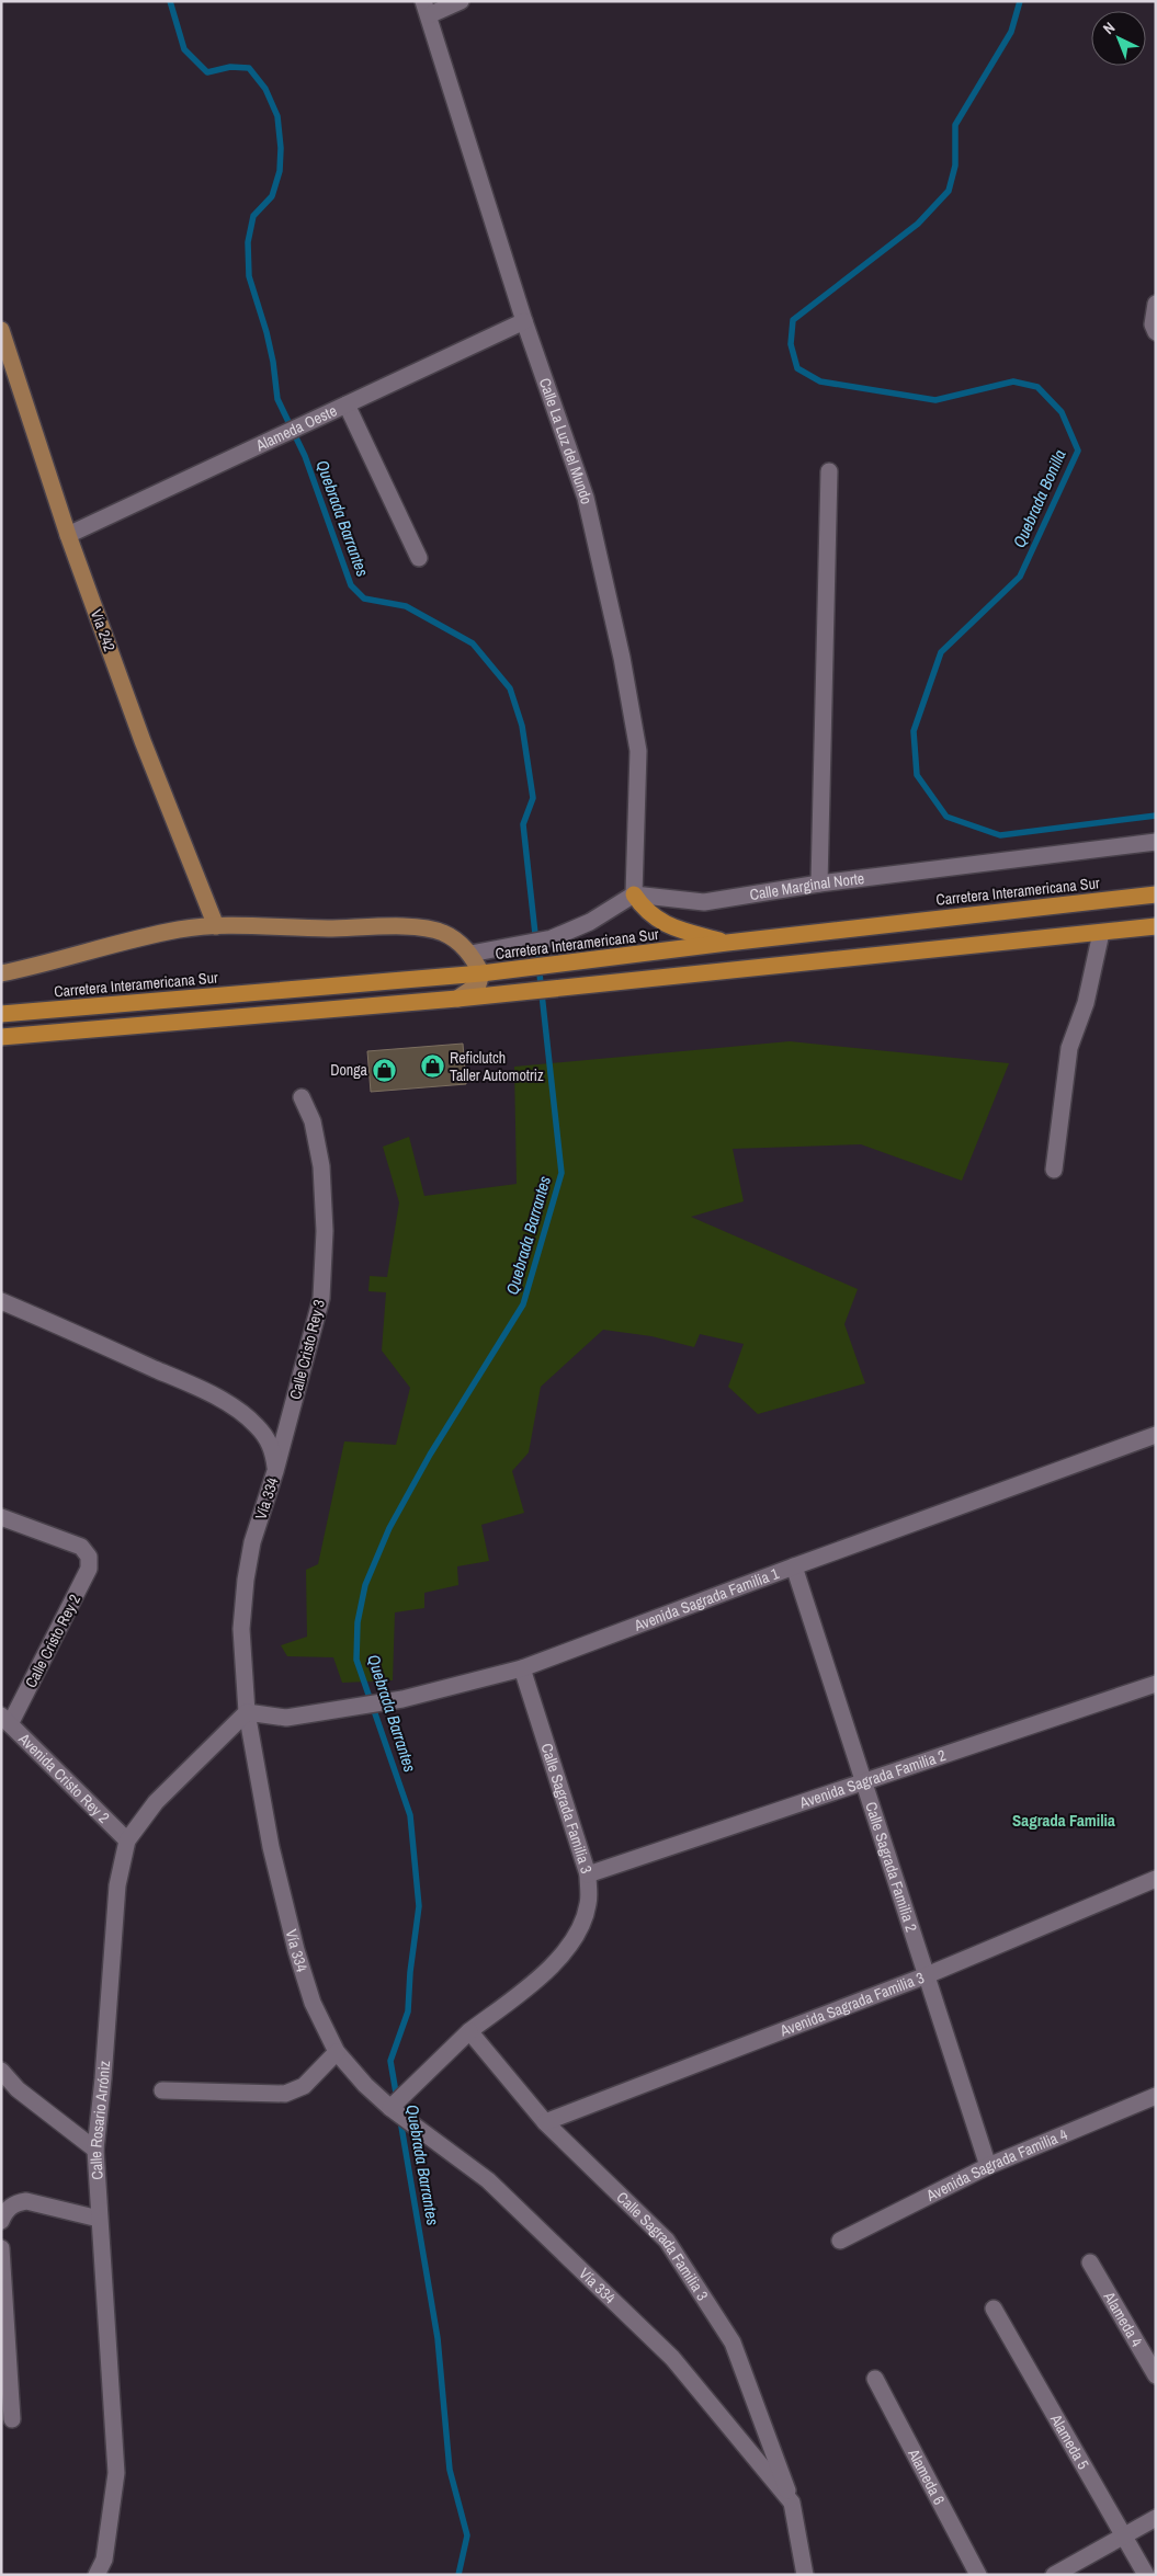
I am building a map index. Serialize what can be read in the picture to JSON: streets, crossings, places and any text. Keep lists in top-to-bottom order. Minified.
{"streets":{"highway":["Carretera Interamericana Sur"],"main road":["Vía 242"],"street":["Alameda Oeste","Calle La Luz del Mundo","Calle Marginal Norte","Calle Cristo Rey 3","Vía 334","Avenida Sagrada Familia 1","Calle Cristo Rey 2","Avenida Cristo Rey 2","Avenida Sagrada Familia 2","Calle Sagrada Familia 3","Calle Sagrada Familia 2","Avenida Sagrada Familia 3","Calle Rosario Arróniz","Avenida Sagrada Familia 4","Alameda 4","Alameda 5","Alameda 6"]},"crossings":[["Alameda Oeste","Calle La Luz del Mundo"],["Alameda Oeste","Vía 242"],["Calle La Luz del Mundo","Calle Marginal Norte"],["Calle Cristo Rey 3","Vía 334"],["Vía 334","Avenida Sagrada Familia 1"],["Vía 334","Calle Sagrada Familia 3"],["Vía 334","Calle Rosario Arróniz"],["Avenida Sagrada Familia 1","Calle Sagrada Familia 3"],["Avenida Sagrada Familia 1","Calle Sagrada Familia 2"],["Avenida Sagrada Familia 1","Calle Rosario Arróniz"],["Calle Cristo Rey 2","Avenida Cristo Rey 2"],["Avenida Cristo Rey 2","Calle Rosario Arróniz"],["Avenida Sagrada Familia 2","Calle Sagrada Familia 3"],["Avenida Sagrada Familia 2","Calle Sagrada Familia 2"],["Calle Sagrada Familia 3","Avenida Sagrada Familia 3"],["Calle Sagrada Familia 2","Avenida Sagrada Familia 3"],["Calle Sagrada Familia 2","Avenida Sagrada Familia 4"]],"districts":["Sagrada Familia"],"water":["Quebrada Bonilla","Quebrada Barrantes"],"places":{"shop":["Reficlutch Taller Automotriz","Donga"]},"north":"top left"}
